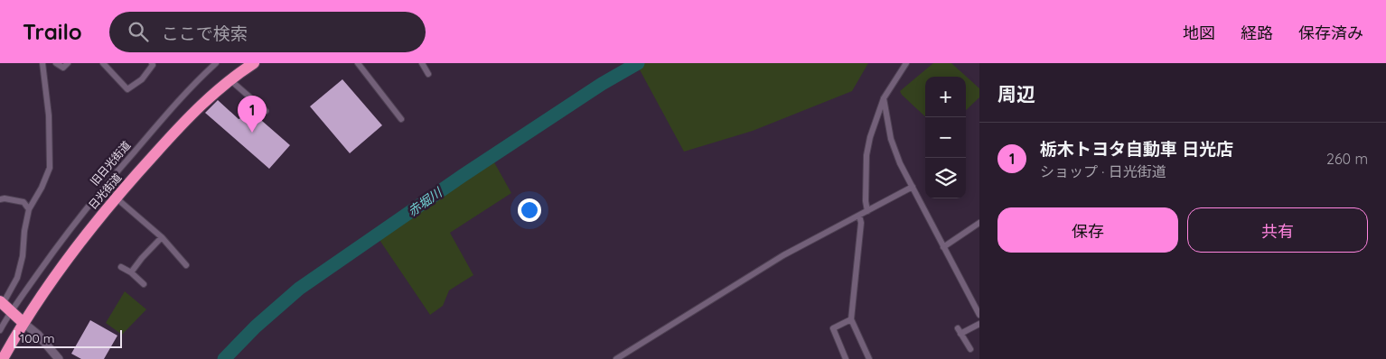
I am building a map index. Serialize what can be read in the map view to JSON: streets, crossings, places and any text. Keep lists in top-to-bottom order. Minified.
{"streets":{"highway":["日光街道"],"street":["旧日光街道"]},"water":["赤堀川"],"scale_bar":"100 m","page":{"header":"Trailo","search":"ここで検索","nav":["地図","経路","保存済み"],"heading":"周辺","map_buttons":["+","−"],"pins":"1","list":[{"mark":"1","name":"栃木トヨタ自動車 日光店","note":"ショップ · 日光街道","value":"260 m"}],"buttons":["保存","共有"],"scale":"100 m"}}
